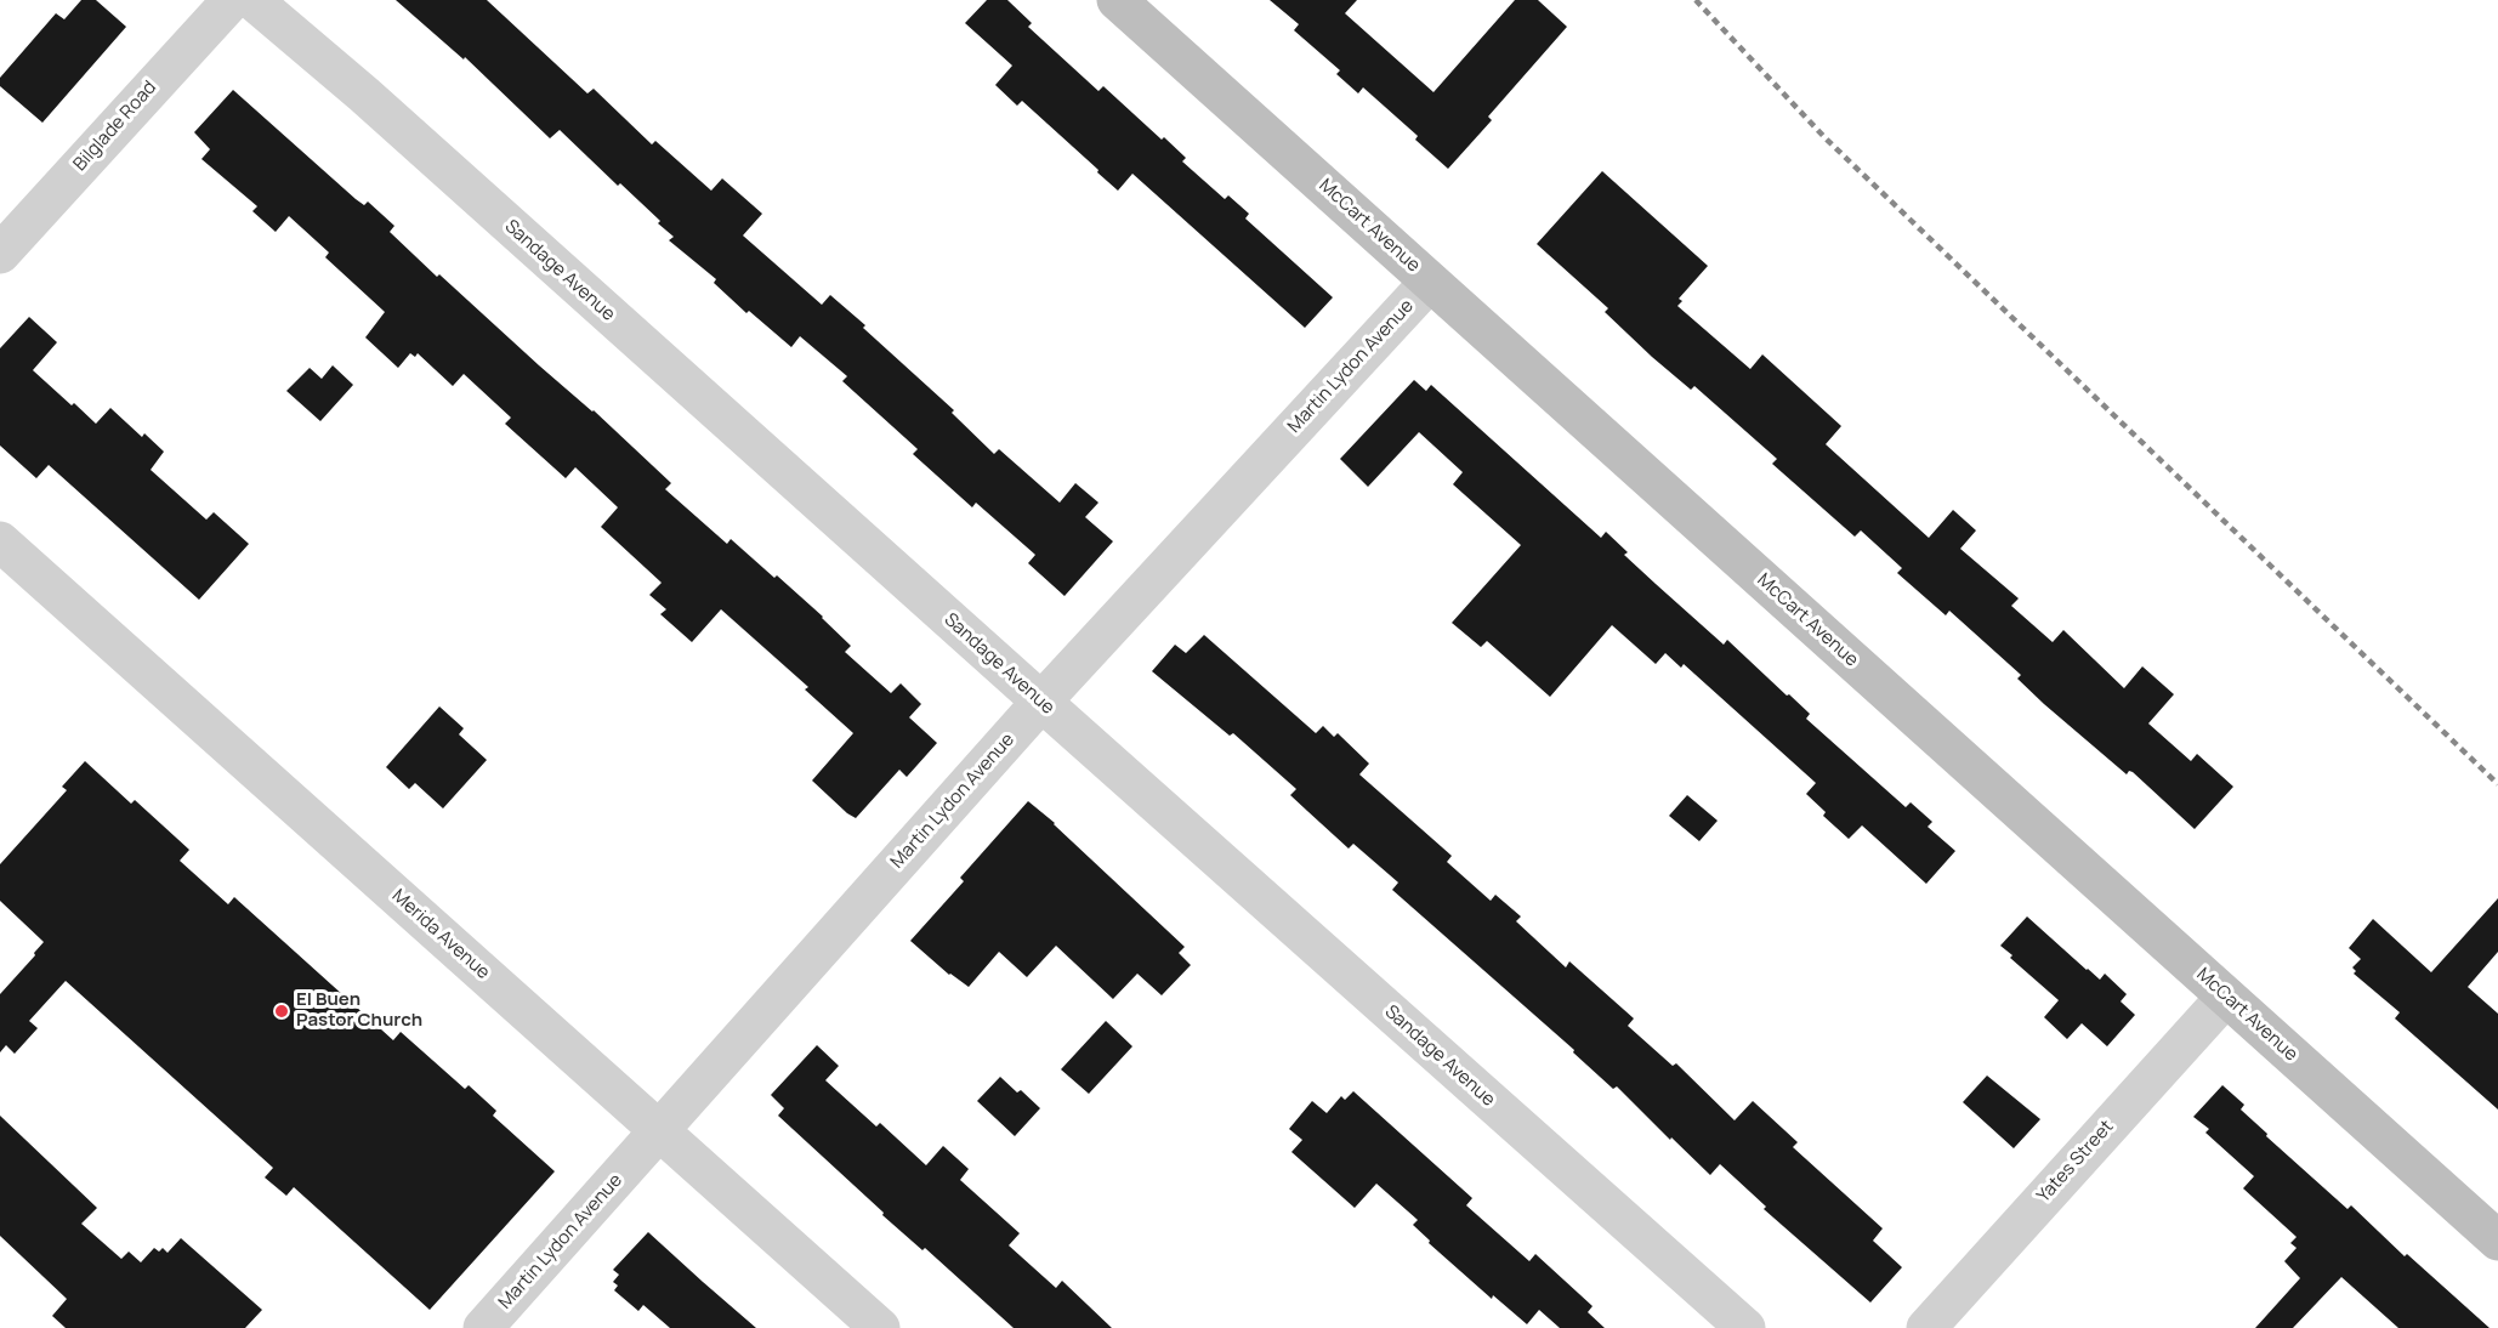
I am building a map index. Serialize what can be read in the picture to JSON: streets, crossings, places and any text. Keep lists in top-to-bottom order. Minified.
{"streets":{"main road":["McCart Avenue"],"street":["Bilglade Road","Sandage Avenue","Martin Lydon Avenue","Merida Avenue","Yates Street"]},"crossings":[["McCart Avenue","Martin Lydon Avenue"],["McCart Avenue","Yates Street"],["Sandage Avenue","Martin Lydon Avenue"],["Martin Lydon Avenue","Merida Avenue"]],"places":["El Buen Pastor Church"]}
